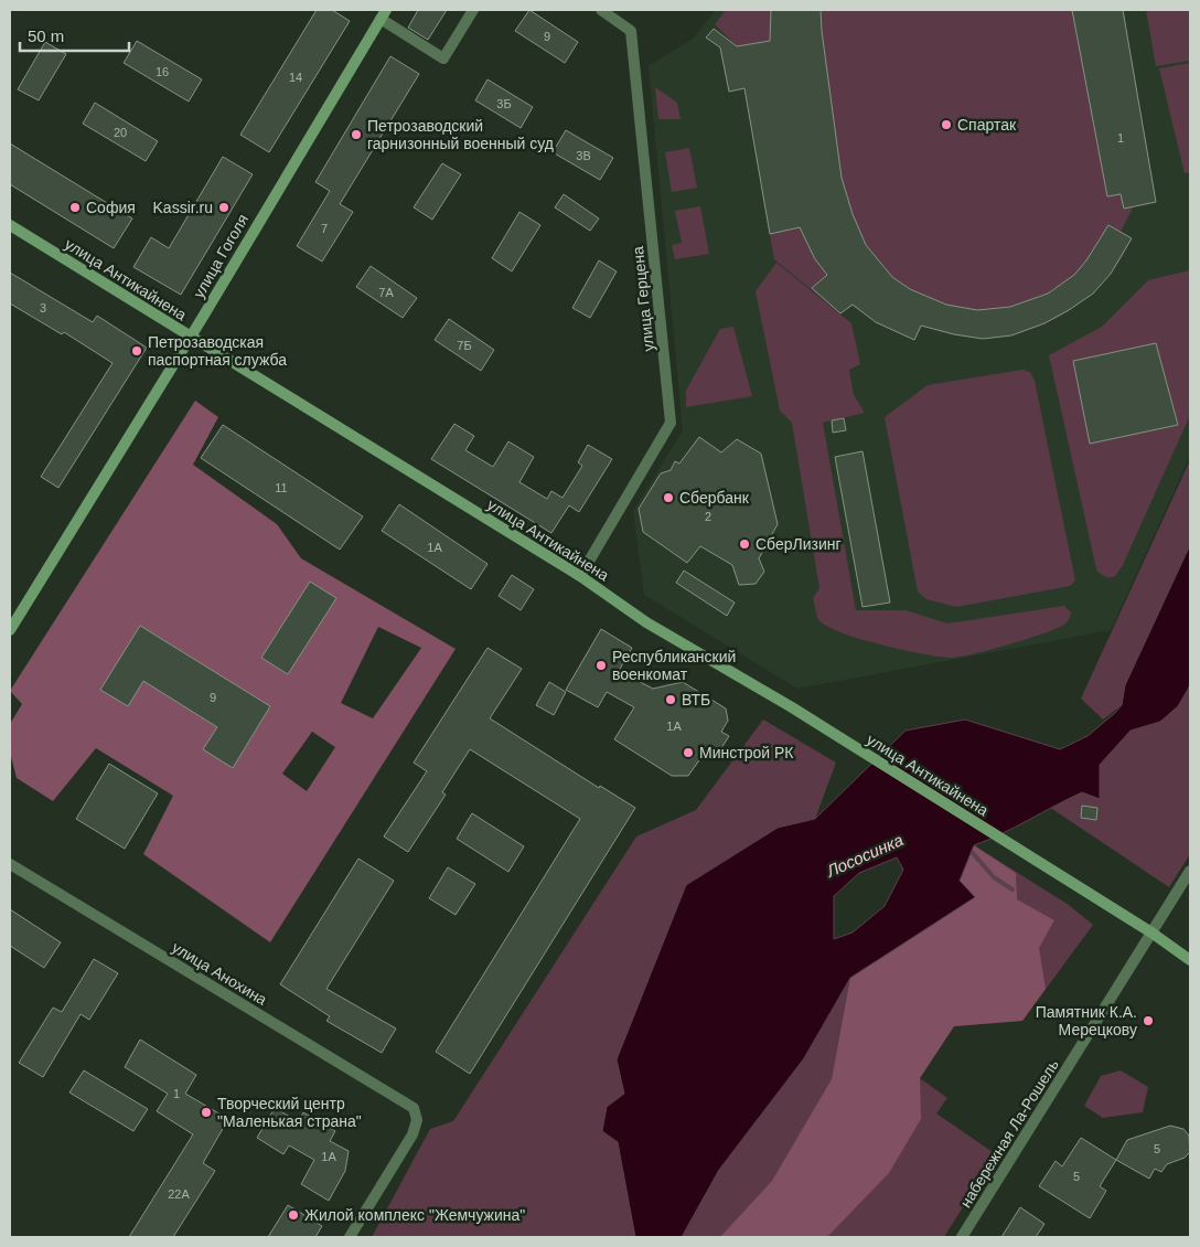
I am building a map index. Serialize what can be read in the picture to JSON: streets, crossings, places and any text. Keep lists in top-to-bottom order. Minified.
{"streets":{"main road":["улица Гоголя","улица Антикайнена"],"street":["улица Герцена","улица Анохина","набережная Ла-Рошель"]},"crossings":[["улица Гоголя","улица Антикайнена"],["улица Антикайнена","улица Герцена"],["улица Антикайнена","набережная Ла-Рошель"]],"water":["Лососинка"],"places":["Спартак","Петрозаводский гарнизонный военный суд","София","Kassir.ru","Петрозаводская паспортная служба","Сбербанк","СберЛизинг","Республиканский военкомат","ВТБ","Минстрой РК","Памятник К.А. Мерецкову","Творческий центр \"Маленькая страна\"","Жилой комплекс \"Жемчужина\""],"house_numbers":["9","16","14","3Б","20","1","3В","7","7А","3","7Б","11","2","1А","9","1А","1","5","1А","5","22А"],"scale_bar":"50 m"}
